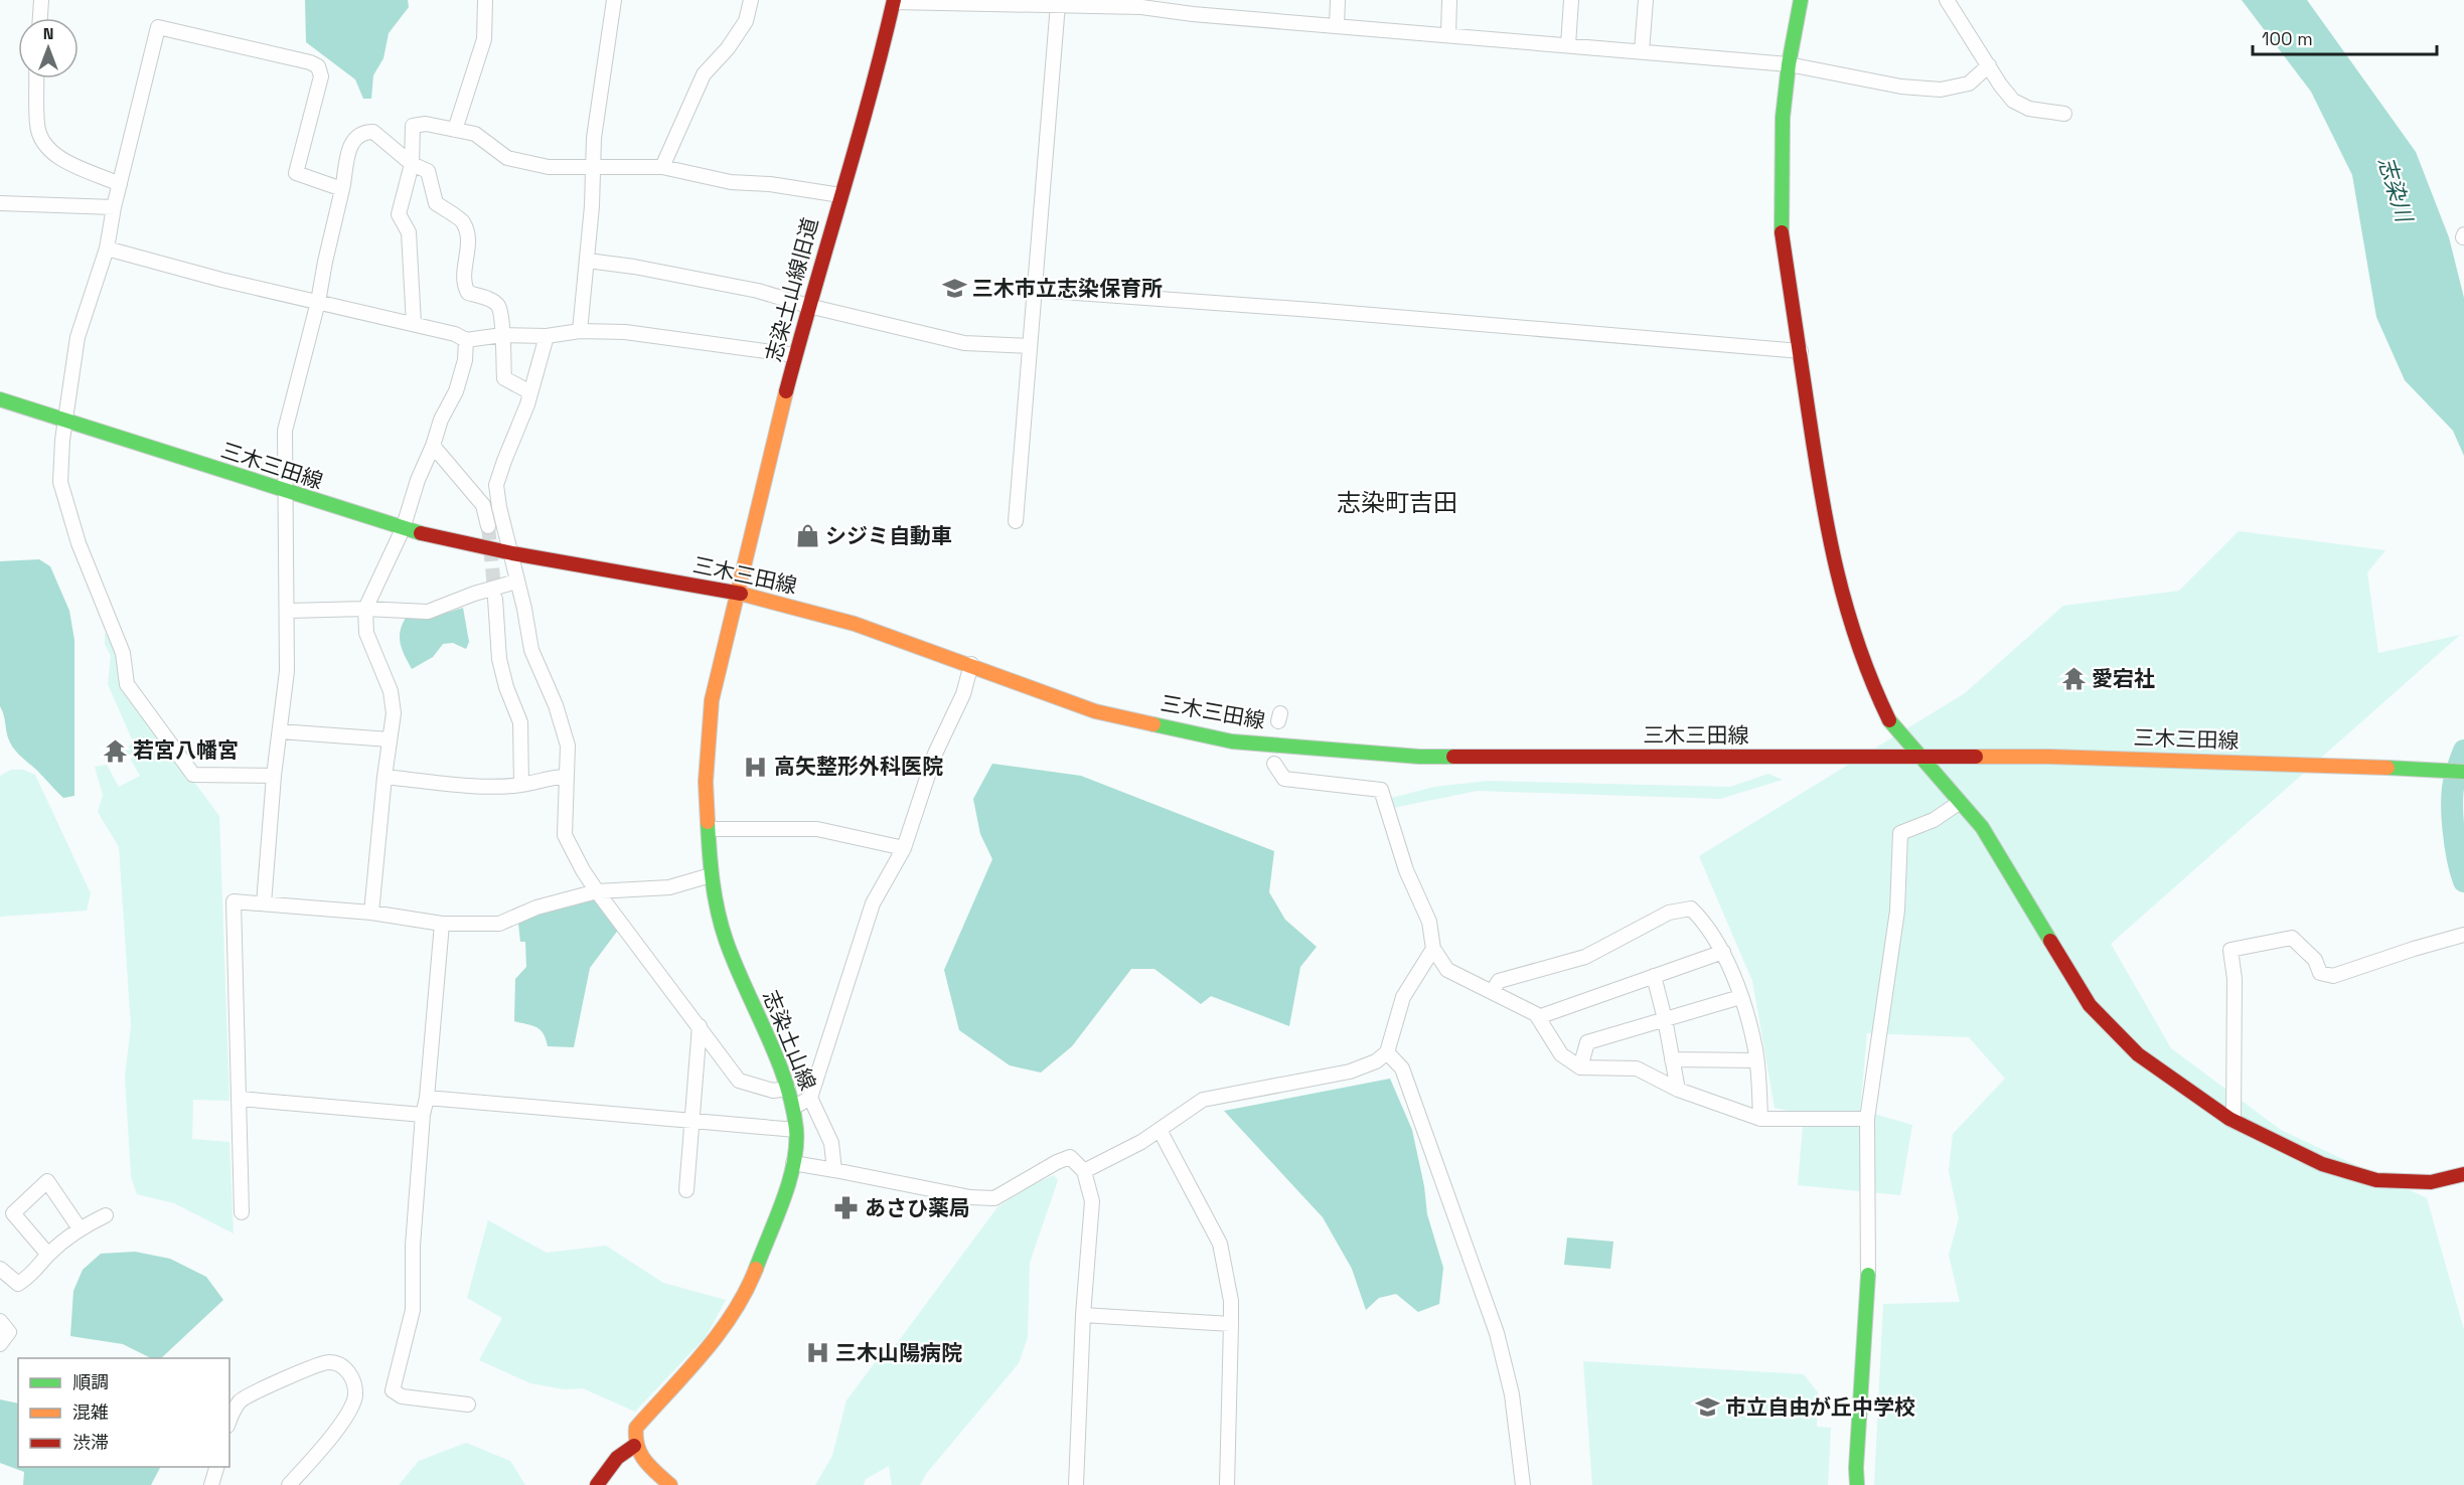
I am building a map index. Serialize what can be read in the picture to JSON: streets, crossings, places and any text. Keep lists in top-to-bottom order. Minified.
{"streets":{"main road":["志染土山線旧道","三木三田線","志染土山線"]},"crossings":[["志染土山線旧道","三木三田線"],["志染土山線旧道","志染土山線"],["三木三田線","志染土山線"]],"districts":["志染町吉田"],"water":["志染川"],"places":{"school or university":["三木市立志染保育所","市立自由が丘中学校"],"shop":["シジミ自動車"],"temple":["愛宕社","若宮八幡宮"],"hospital":["高矢整形外科医院","三木山陽病院"],"pharmacy":["あさひ薬局"]},"legend":["順調","混雑","渋滞"],"scale_bar":"100 m","north":"top"}
